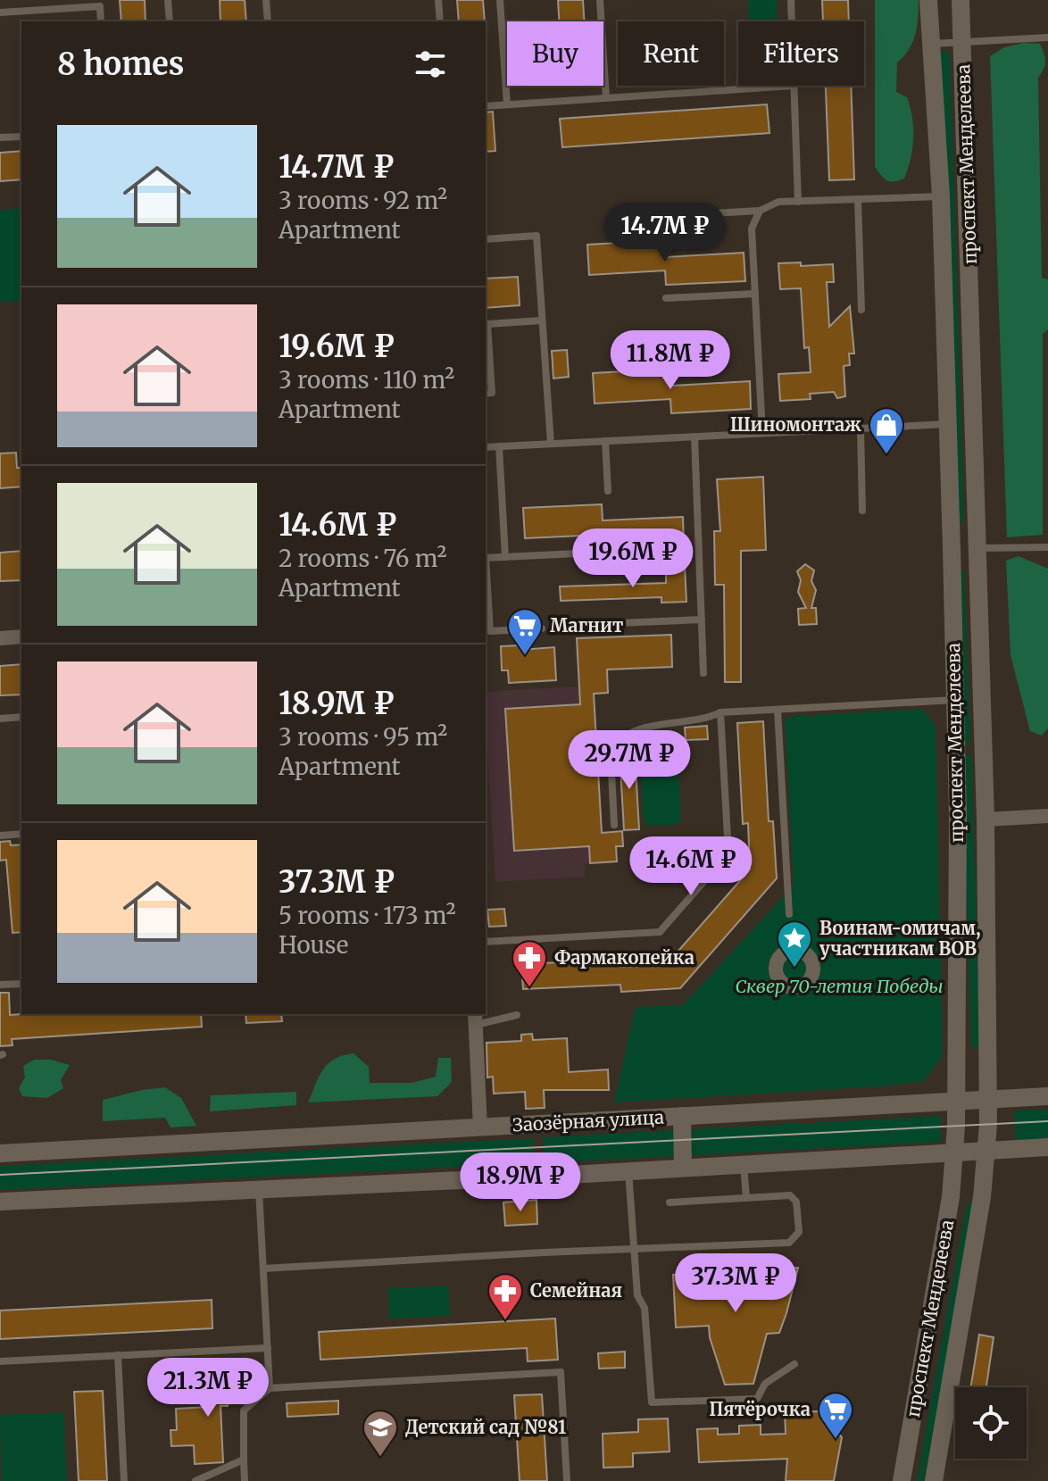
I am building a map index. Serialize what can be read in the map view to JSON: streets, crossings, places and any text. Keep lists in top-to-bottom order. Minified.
{"streets":{"main road":["проспект Менделеева","Заозёрная улица"]},"crossings":[["проспект Менделеева","Заозёрная улица"]],"parks":["Сквер 70-летия Победы"],"places":{"shop":["Шиномонтаж"],"supermarket":["Магнит","Пятёрочка"],"place":["Воинам-омичам, участникам ВОВ"],"pharmacy":["Фармакопейка","Семейная"],"school or university":["Детский сад №81"]},"page":{"chip":["Buy","Rent","Filters"],"heading":"8 homes","list":[{"name":"14.7M ₽","note":"3 rooms · 92 m² · Apartment"},{"name":"19.6M ₽","note":"3 rooms · 110 m² · Apartment"},{"name":"14.6M ₽","note":"2 rooms · 76 m² · Apartment"},{"name":"18.9M ₽","note":"3 rooms · 95 m² · Apartment"},{"name":"37.3M ₽","note":"5 rooms · 173 m² · House"}],"price":["14.7M ₽","11.8M ₽","19.6M ₽","29.7M ₽","14.6M ₽","18.9M ₽","37.3M ₽","21.3M ₽"]}}
